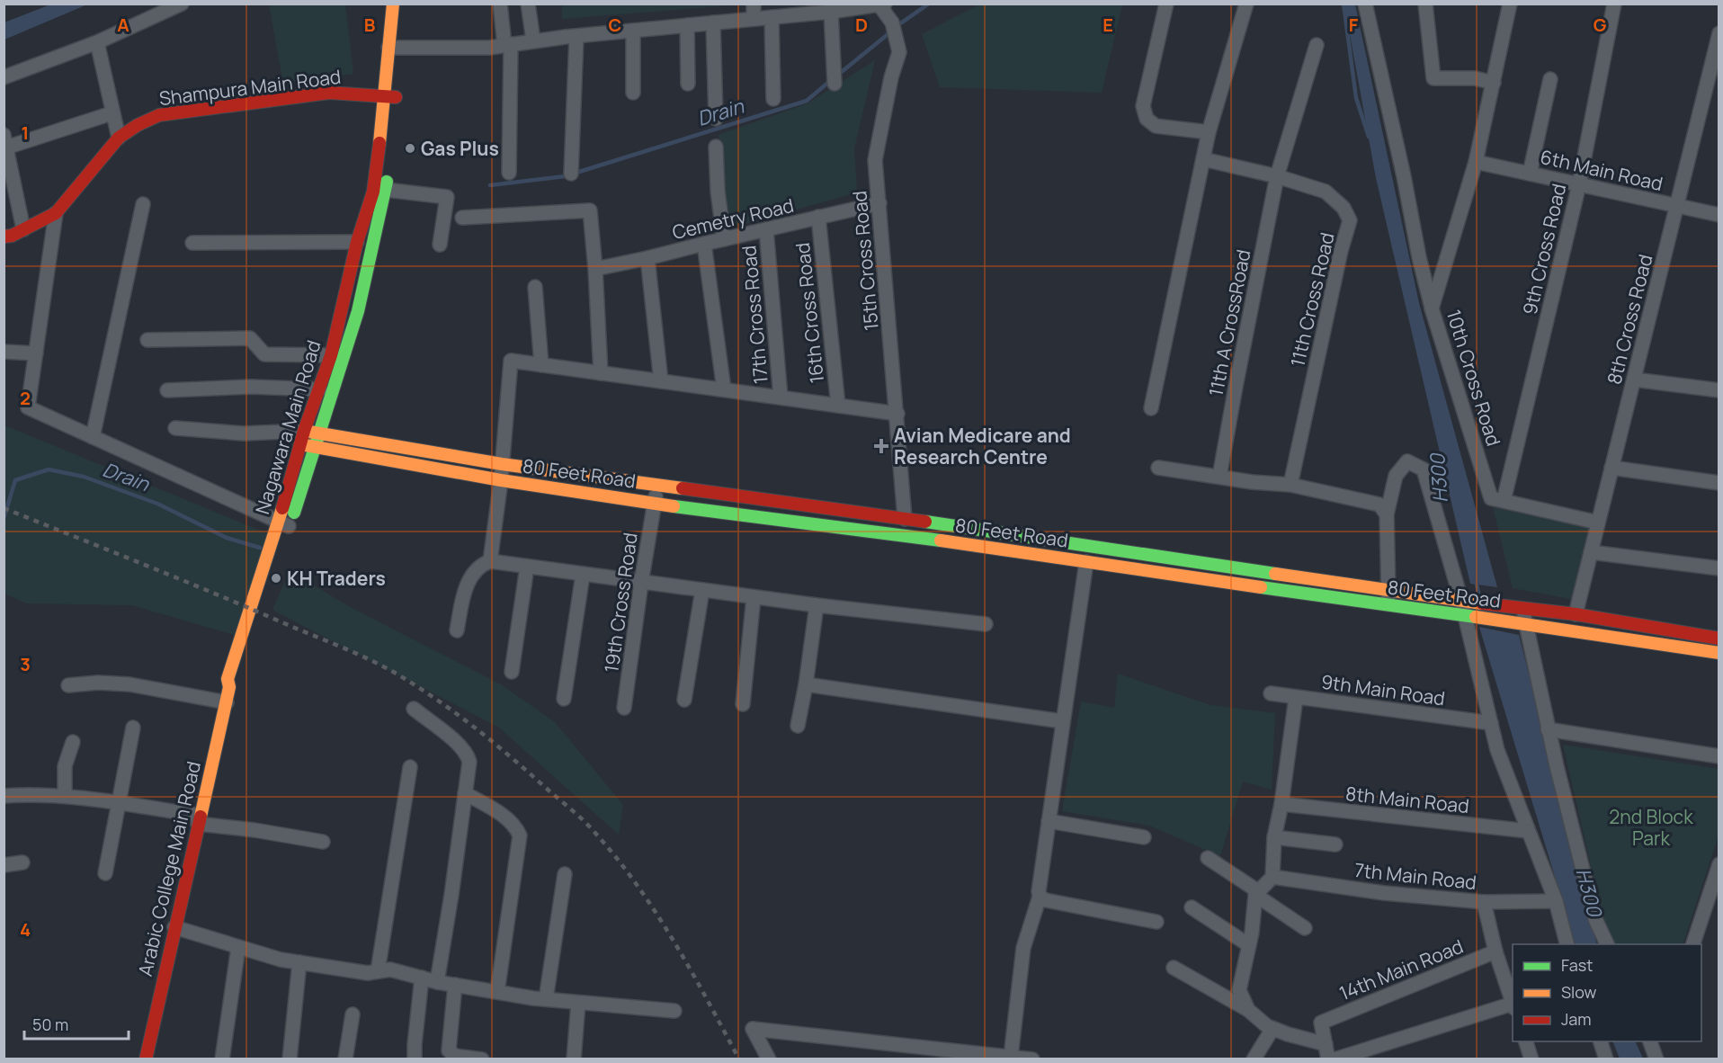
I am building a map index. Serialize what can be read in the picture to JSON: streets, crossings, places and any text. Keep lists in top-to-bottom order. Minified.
{"streets":{"main road":["Shampura Main Road","Nagawara Main Road","80 Feet Road","Arabic College Main Road"],"street":["6th Main Road","Cemetry Road","9th Cross Road","15th Cross Road","11th Cross Road","16th Cross Road","17th Cross Road","8th Cross Road","11th A CrossRoad","10th Cross Road","19th Cross Road","9th Main Road","8th Main Road","7th Main Road","14th Main Road"]},"crossings":[["Shampura Main Road","Nagawara Main Road"],["6th Main Road","9th Cross Road"],["6th Main Road","8th Cross Road"],["6th Main Road","10th Cross Road"],["Cemetry Road","15th Cross Road"],["Cemetry Road","16th Cross Road"],["Cemetry Road","17th Cross Road"],["9th Cross Road","10th Cross Road"],["15th Cross Road","80 Feet Road"],["11th Cross Road","11th A CrossRoad"],["8th Cross Road","80 Feet Road"],["Nagawara Main Road","80 Feet Road"],["Nagawara Main Road","Arabic College Main Road"],["80 Feet Road","19th Cross Road"]],"water":["Drain","H300"],"parks":["2nd Block Park"],"places":{"other":["Gas Plus","KH Traders"],"health":["Avian Medicare and Research Centre"]},"legend":["Fast","Slow","Jam"],"scale_bar":"50 m","grid":{"columns":["A","B","C","D","E","F","G"],"rows":["1","2","3","4"]}}
